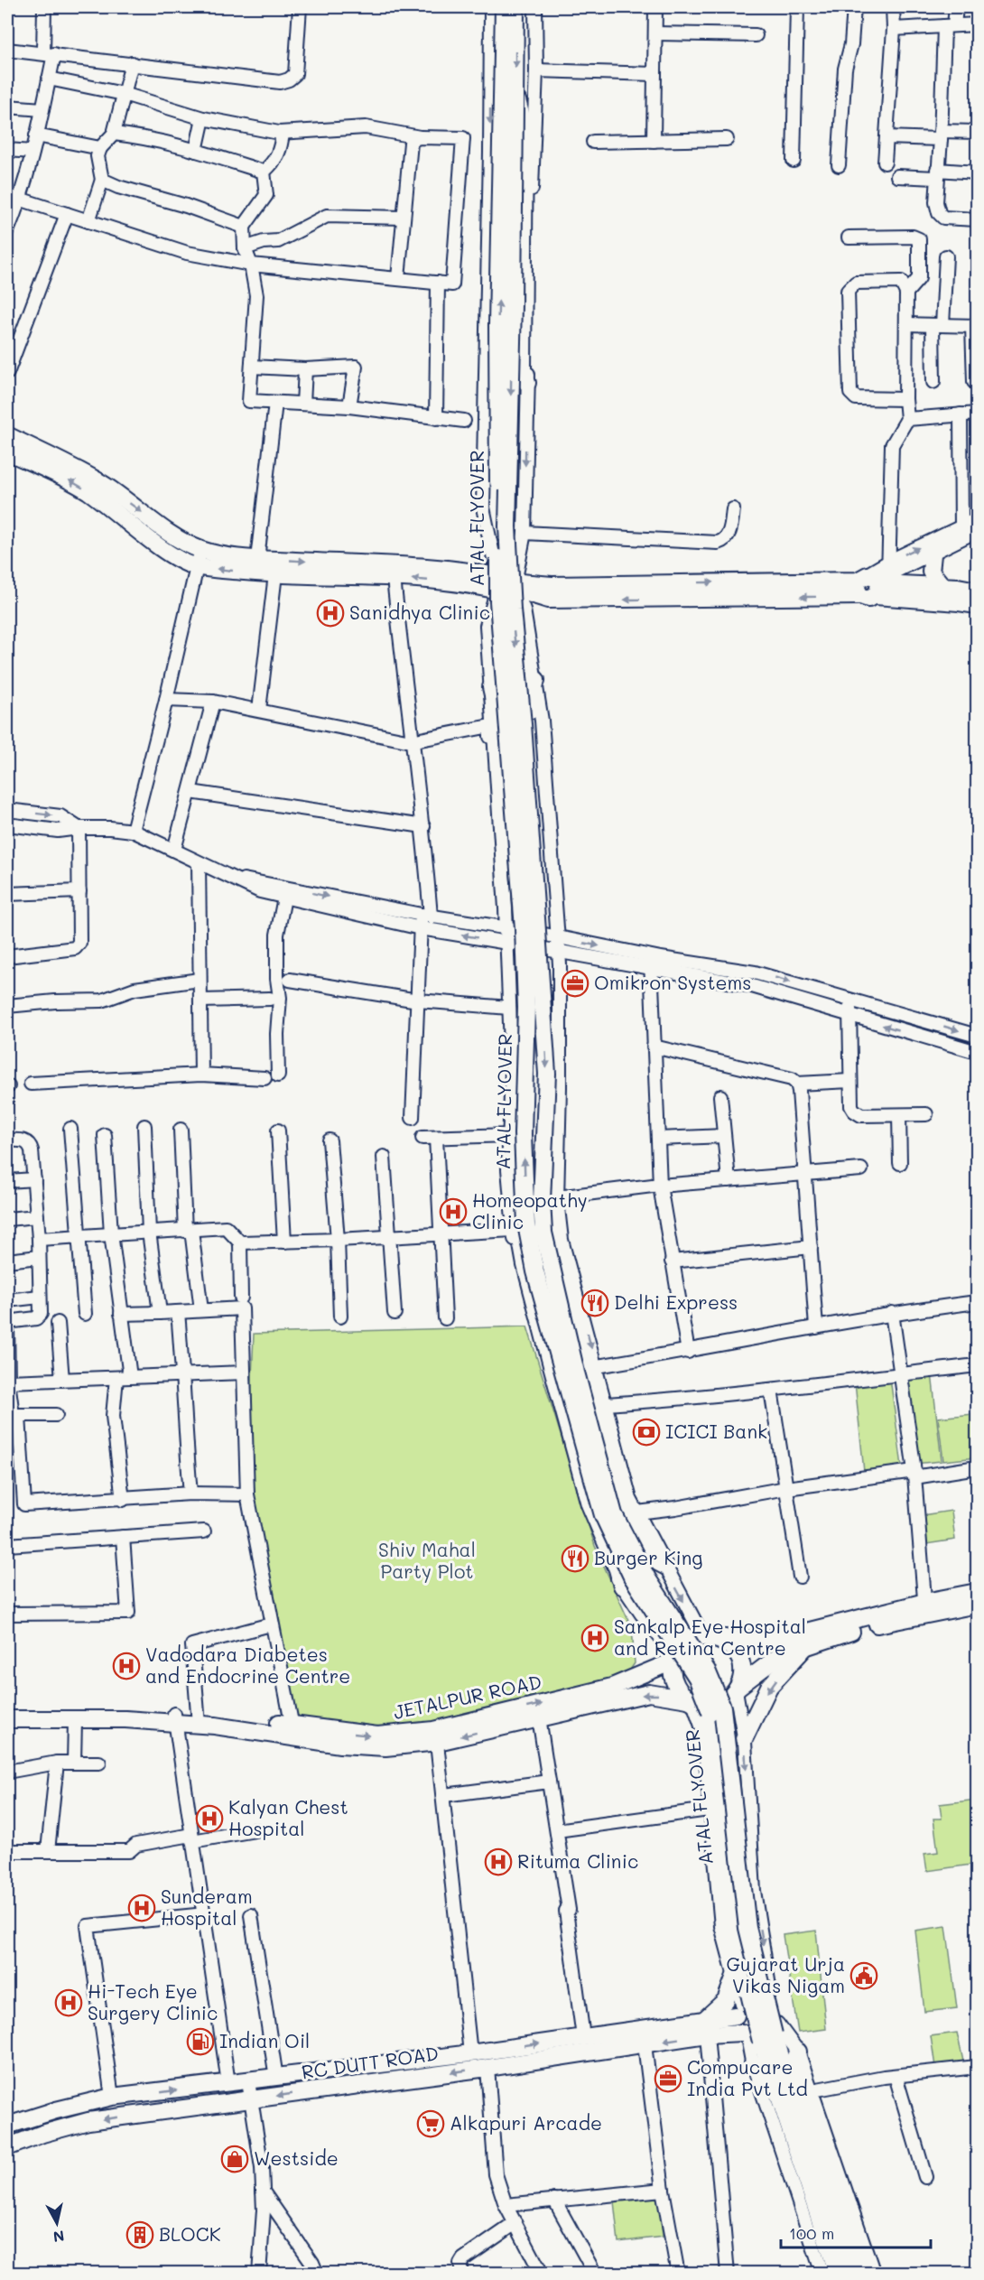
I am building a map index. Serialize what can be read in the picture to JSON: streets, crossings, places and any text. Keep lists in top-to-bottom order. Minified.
{"streets":{"main road":["ATAL FLYOVER","JETALPUR ROAD","RC DUTT ROAD"]},"crossings":[["ATAL FLYOVER","RC DUTT ROAD"]],"parks":["Shiv Mahal Party Plot"],"places":{"hospital":["Sanidhya Clinic","Homeopathy Clinic","Sankalp Eye Hospital and Retina Centre","Vadodara Diabetes and Endocrine Centre","Kalyan Chest Hospital","Rituma Clinic","Sunderam Hospital","Hi-Tech Eye Surgery Clinic"],"office":["Omikron Systems","Compucare India Pvt Ltd"],"restaurant":["Delhi Express","Burger King"],"bank":["ICICI Bank"],"public building":["Gujarat Urja Vikas Nigam"],"fuel station":["Indian Oil"],"supermarket":["Alkapuri Arcade"],"shop":["Westside"],"building":["BLOCK"]},"scale_bar":"100 m","north":"bottom"}
